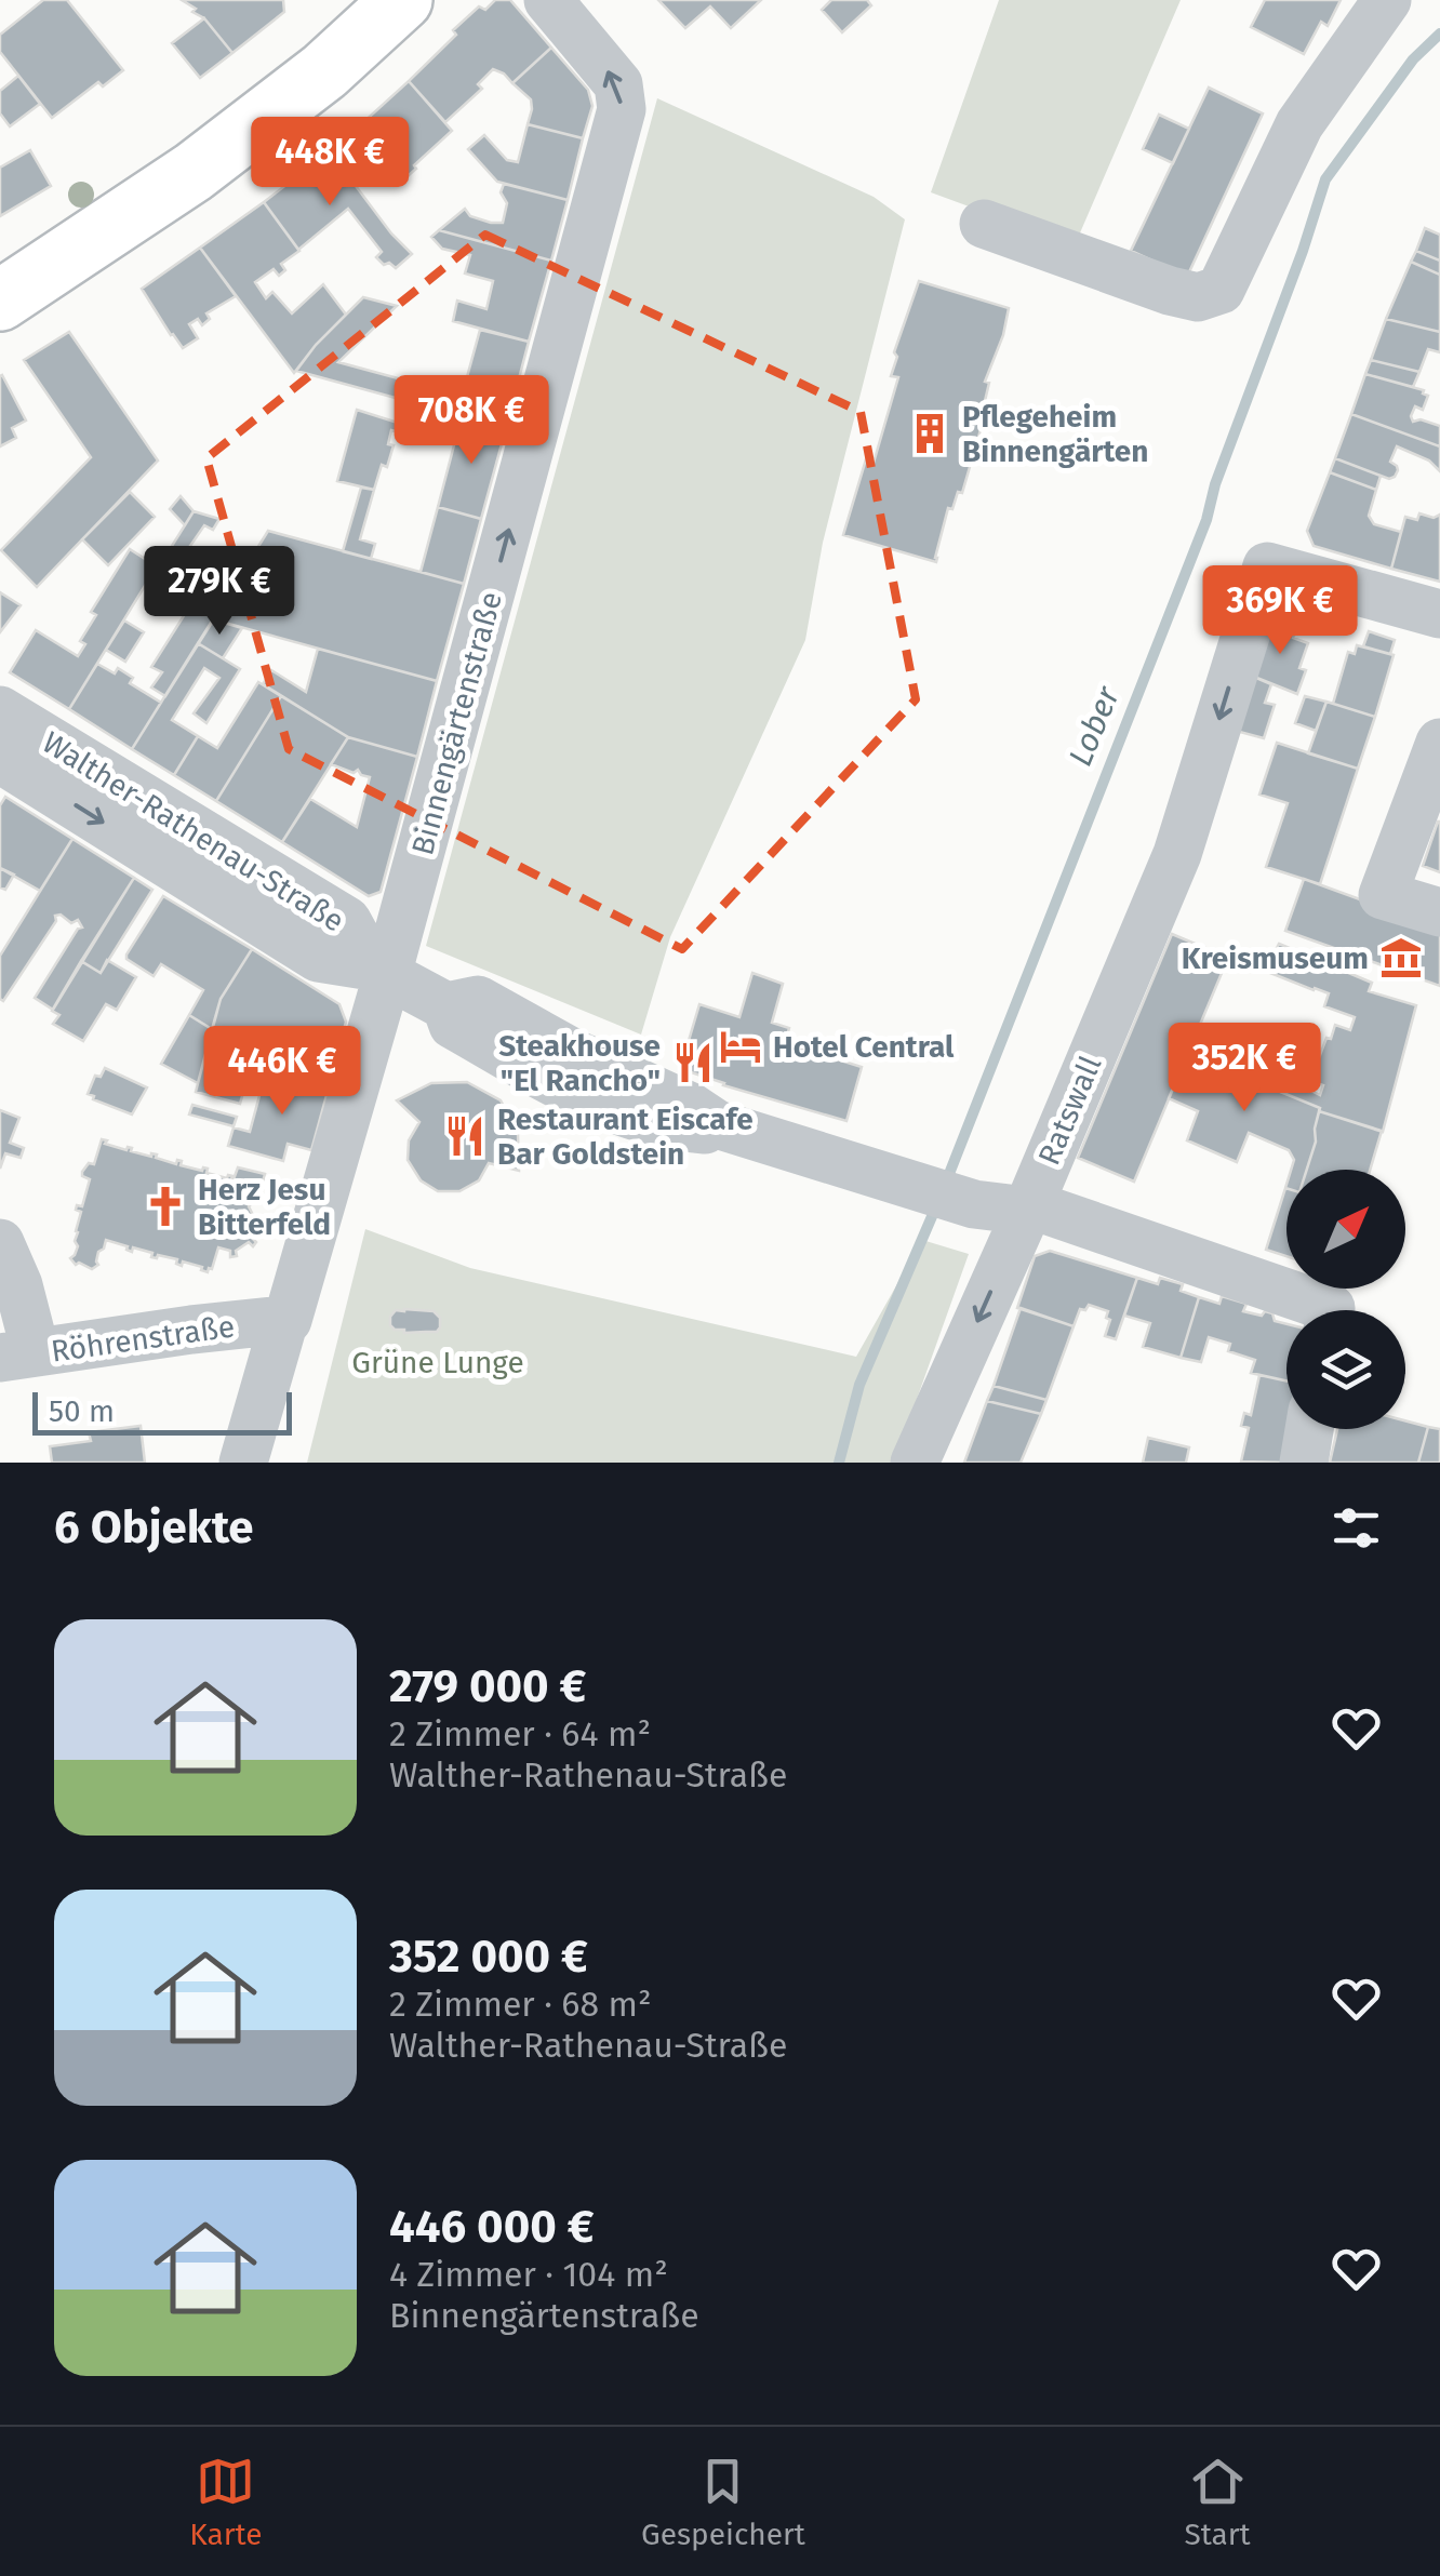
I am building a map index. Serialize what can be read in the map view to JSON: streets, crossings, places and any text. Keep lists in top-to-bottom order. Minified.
{"streets":{"street":["Binnengärtenstraße","Walther-Rathenau-Straße","Ratswall","Röhrenstraße"]},"crossings":[["Binnengärtenstraße","Walther-Rathenau-Straße"],["Binnengärtenstraße","Röhrenstraße"],["Walther-Rathenau-Straße","Ratswall"]],"one_way":["Binnengärtenstraße","Ratswall"],"water":["Lober"],"parks":["Grüne Lunge"],"places":{"building":["Pflegeheim Binnengärten"],"museum":["Kreismuseum"],"hotel":["Hotel Central"],"restaurant":["Steakhouse \"El Rancho\"","Restaurant Eiscafe Bar Goldstein"],"church":["Herz Jesu Bitterfeld"]},"scale_bar":"50 m","north":"top right","page":{"price":["448K €","708K €","279K €","369K €","352K €","446K €"],"scale":"50 m","heading":"6 Objekte","list":[{"name":"279 000 €","note":"2 Zimmer · 64 m² · Walther-Rathenau-Straße"},{"name":"352 000 €","note":"2 Zimmer · 68 m² · Walther-Rathenau-Straße"},{"name":"446 000 €","note":"4 Zimmer · 104 m² · Binnengärtenstraße"}],"tabs":["Karte","Gespeichert","Start"]}}
